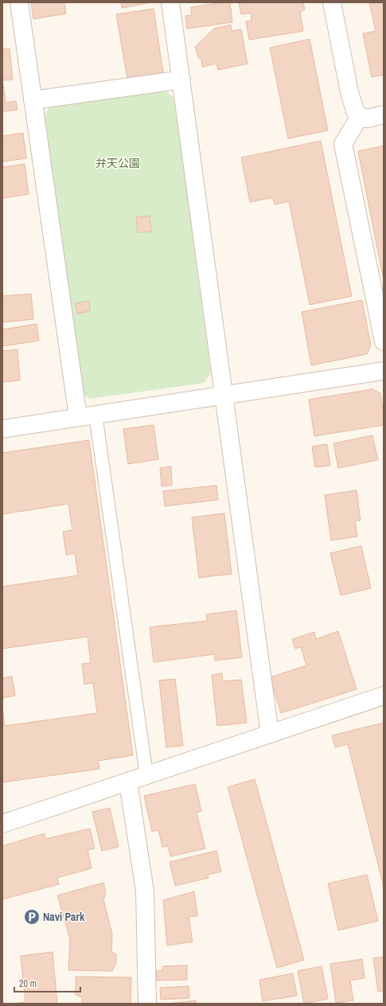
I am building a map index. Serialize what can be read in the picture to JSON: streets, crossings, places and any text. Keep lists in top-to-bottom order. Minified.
{"parks":["弁天公園"],"places":{"parking":["Navi Park"]},"scale_bar":"20 m"}
